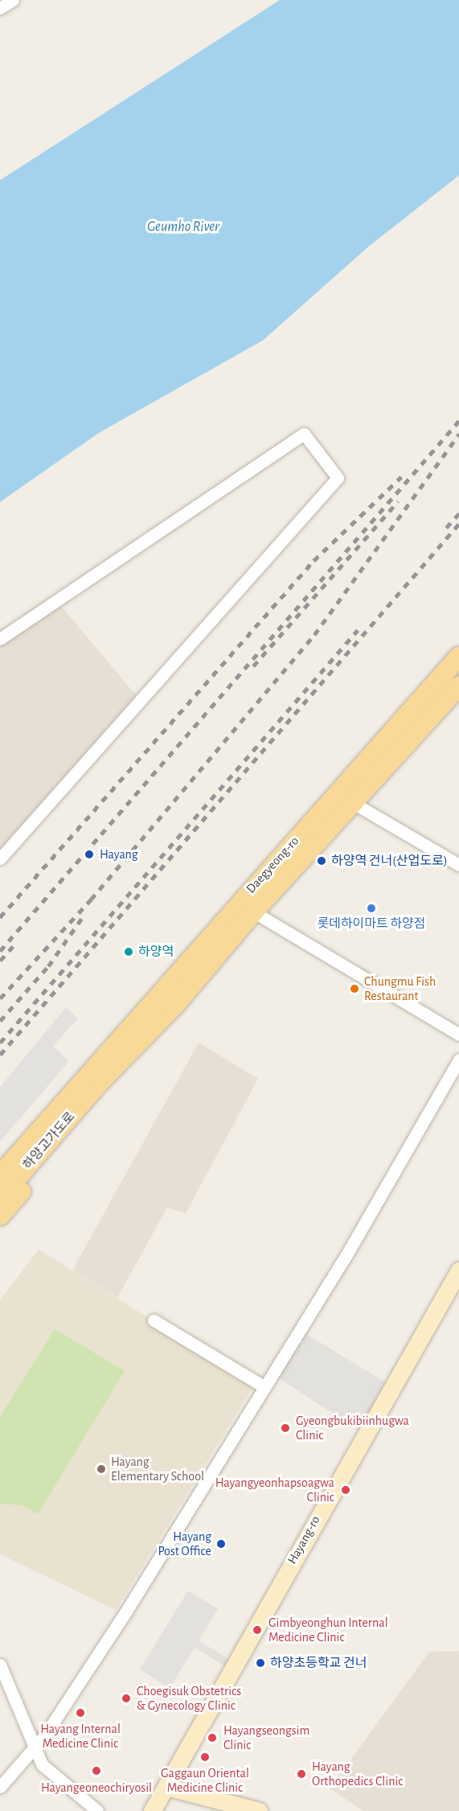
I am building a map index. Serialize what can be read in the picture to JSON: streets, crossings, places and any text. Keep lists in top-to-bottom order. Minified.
{"streets":{"main road":["Daegyeong-ro","하양고가도로"],"street":["Hayang-ro"]},"crossings":[["Daegyeong-ro","하양고가도로"]],"water":["Geumho River"],"places":["Hayang","하양역 건너(산업도로)","롯데하이마트 하양점","하양역","Chungmu Fish Restaurant","Gyeongbukibiinhugwa Clinic","Hayang Elementary School","Hayangyeonhapsoagwa Clinic","Hayang Post Office","Gimbyeonghun Internal Medicine Clinic","하양초등학교 건너","Choegisuk Obstetrics & Gynecology Clinic","Hayang Internal Medicine Clinic","Hayangseongsim Clinic","Gaggaun Oriental Medicine Clinic","Hayangeoneochiryosil","Hayang Orthopedics Clinic"]}
